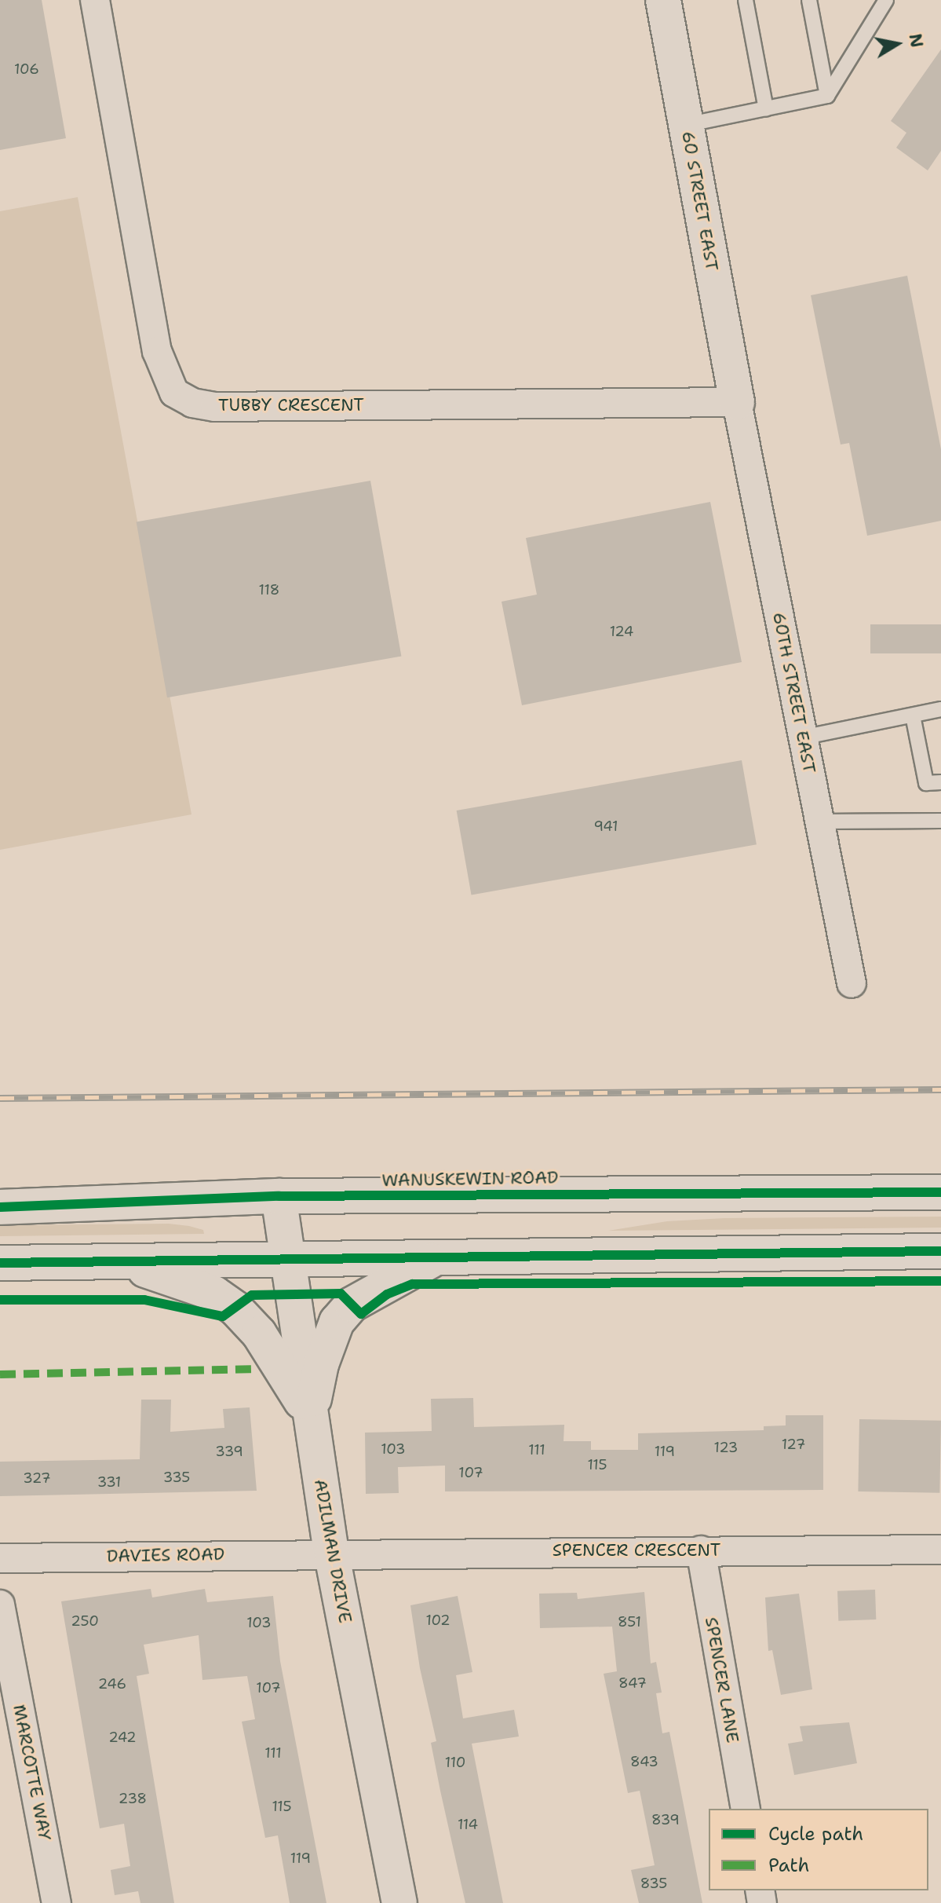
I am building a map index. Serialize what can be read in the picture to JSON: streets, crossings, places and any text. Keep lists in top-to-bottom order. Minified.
{"streets":{"main road":["60 STREET EAST","WANUSKEWIN ROAD","ADILMAN DRIVE"],"street":["TUBBY CRESCENT","60TH STREET EAST","SPENCER CRESCENT","DAVIES ROAD","SPENCER LANE","MARCOTTE WAY"]},"crossings":[["60 STREET EAST","TUBBY CRESCENT"],["60 STREET EAST","60TH STREET EAST"],["TUBBY CRESCENT","60TH STREET EAST"],["WANUSKEWIN ROAD","ADILMAN DRIVE"],["SPENCER CRESCENT","ADILMAN DRIVE"],["SPENCER CRESCENT","DAVIES ROAD"],["SPENCER CRESCENT","SPENCER LANE"],["ADILMAN DRIVE","DAVIES ROAD"]],"house_numbers":["106","118","124","941","127","123","103","111","339","119","115","107","335","327","331","102","250","851","103","847","246","107","242","111","843","110","238","115","839","114","119","835"],"legend":["Cycle path","Path"],"north":"right"}
